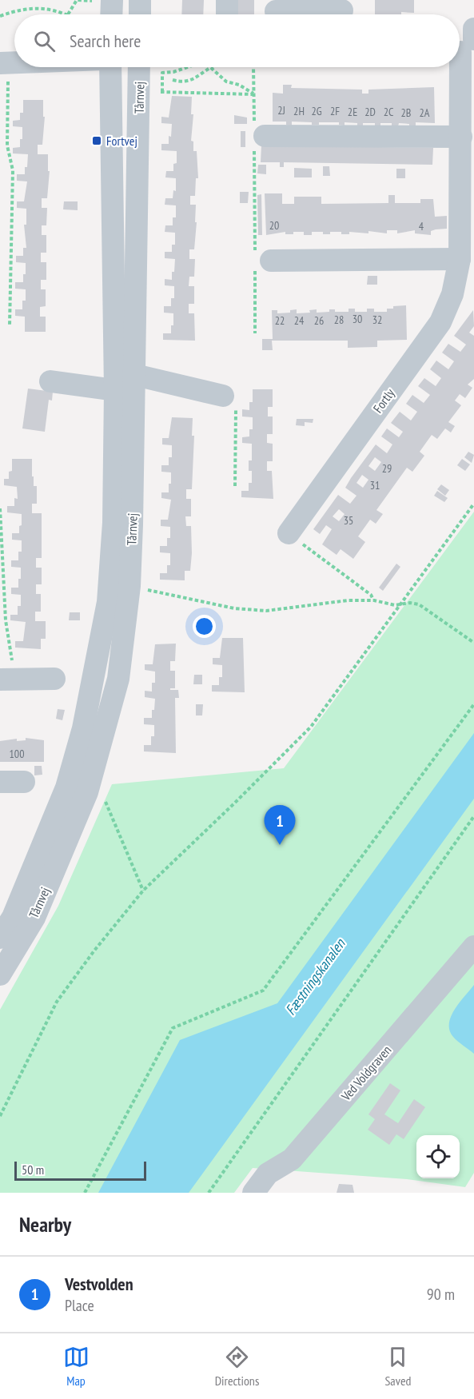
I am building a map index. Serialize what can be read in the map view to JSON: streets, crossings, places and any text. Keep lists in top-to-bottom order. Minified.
{"streets":{"street":["Tårnvej","Fortly","Ved Voldgraven"]},"water":["Fæstningskanalen"],"places":{"transit":["Fortvej"]},"house_numbers":["2J","2H","2G","2F","2E","2D","2C","2B","2A","20","4","30","28","32","22","24","26","29","31","35","100"],"scale_bar":"50 m","page":{"search":"Search here","pins":"1","scale":"50 m","heading":"Nearby","list":[{"mark":"1","name":"Vestvolden","note":"Place","value":"90 m"}],"nav":["Map","Directions","Saved"]}}
